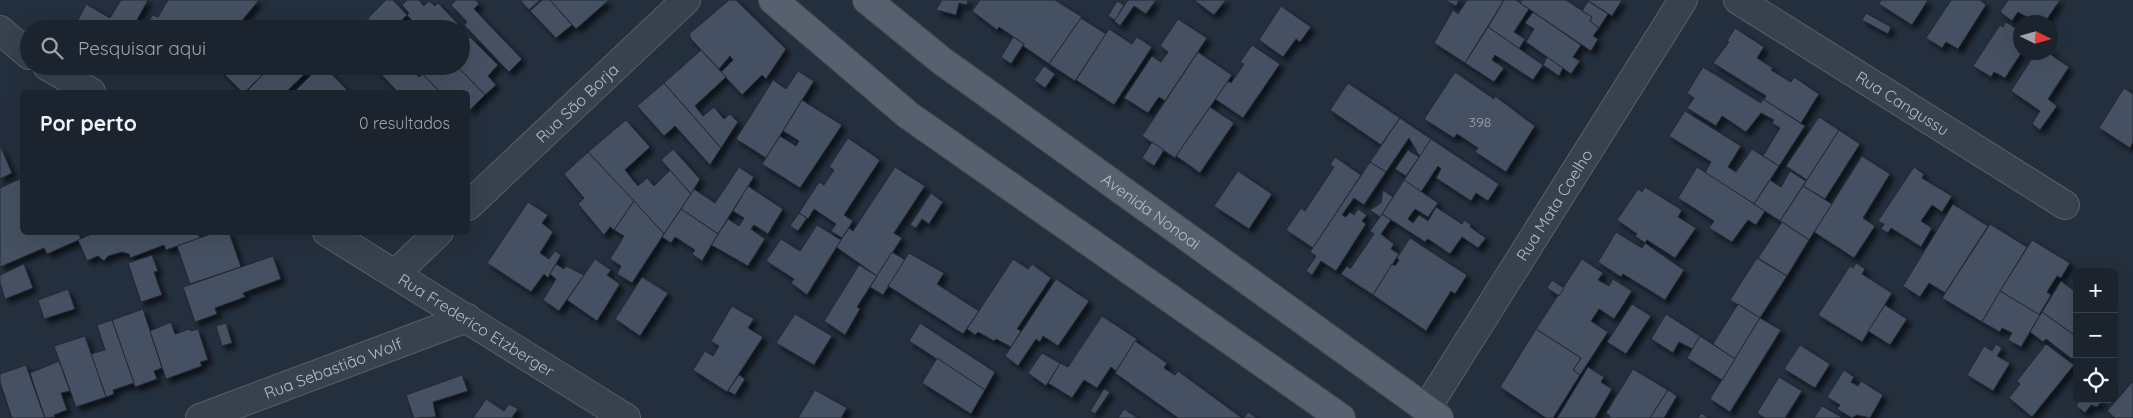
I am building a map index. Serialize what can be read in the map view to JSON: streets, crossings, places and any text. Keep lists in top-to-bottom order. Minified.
{"streets":{"main road":["Avenida Nonoai"],"street":["Rua São Borja","Rua Cangussu","Rua Mata Coelho","Rua Frederico Etzberger","Rua Sebastião Wolf"]},"crossings":[["Rua Mata Coelho","Avenida Nonoai"],["Rua Frederico Etzberger","Rua Sebastião Wolf"]],"house_numbers":["398"],"north":"right","page":{"search":"Pesquisar aqui","heading":["Por perto","0 resultados"],"map_buttons":["+","−"]}}
